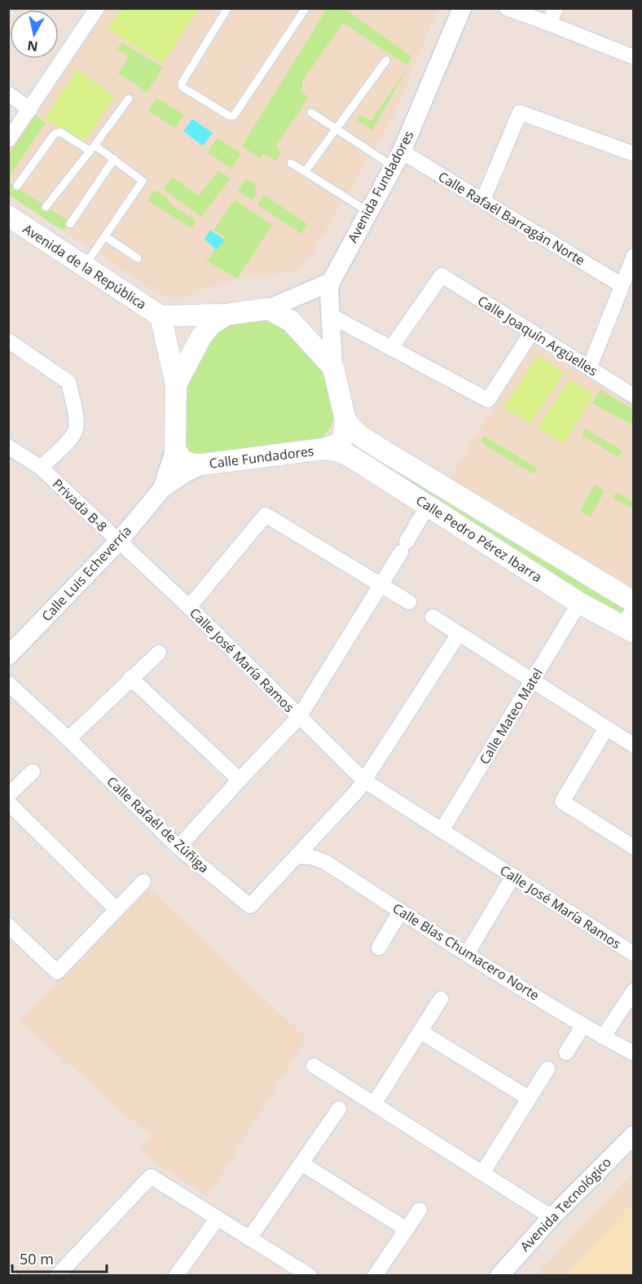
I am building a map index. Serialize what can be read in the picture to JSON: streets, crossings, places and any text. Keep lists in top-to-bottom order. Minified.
{"streets":{"main road":["Avenida de la República","Calle Fundadores","Calle Pedro Pérez Ibarra"],"street":["Avenida Fundadores","Calle Rafaél Barragán Norte","Calle Joaquín Argüelles","Privada B-8","Calle Luis Echeverría","Calle José María Ramos","Calle Mateo Matel","Calle Rafaél de Zúñiga","Calle Blas Chumacero Norte","Avenida Tecnológico"]},"crossings":[["Avenida Fundadores","Calle Rafaél Barragán Norte"],["Avenida Fundadores","Calle Fundadores"],["Calle Fundadores","Calle Pedro Pérez Ibarra"],["Calle Fundadores","Calle Luis Echeverría"],["Privada B-8","Calle Luis Echeverría"],["Privada B-8","Calle José María Ramos"],["Calle Pedro Pérez Ibarra","Calle Luis Echeverría"],["Calle Pedro Pérez Ibarra","Calle Mateo Matel"],["Calle Luis Echeverría","Calle José María Ramos"],["Calle José María Ramos","Calle Mateo Matel"],["Calle Rafaél de Zúñiga","Calle Blas Chumacero Norte"]],"scale_bar":"50 m","north":"bottom"}
